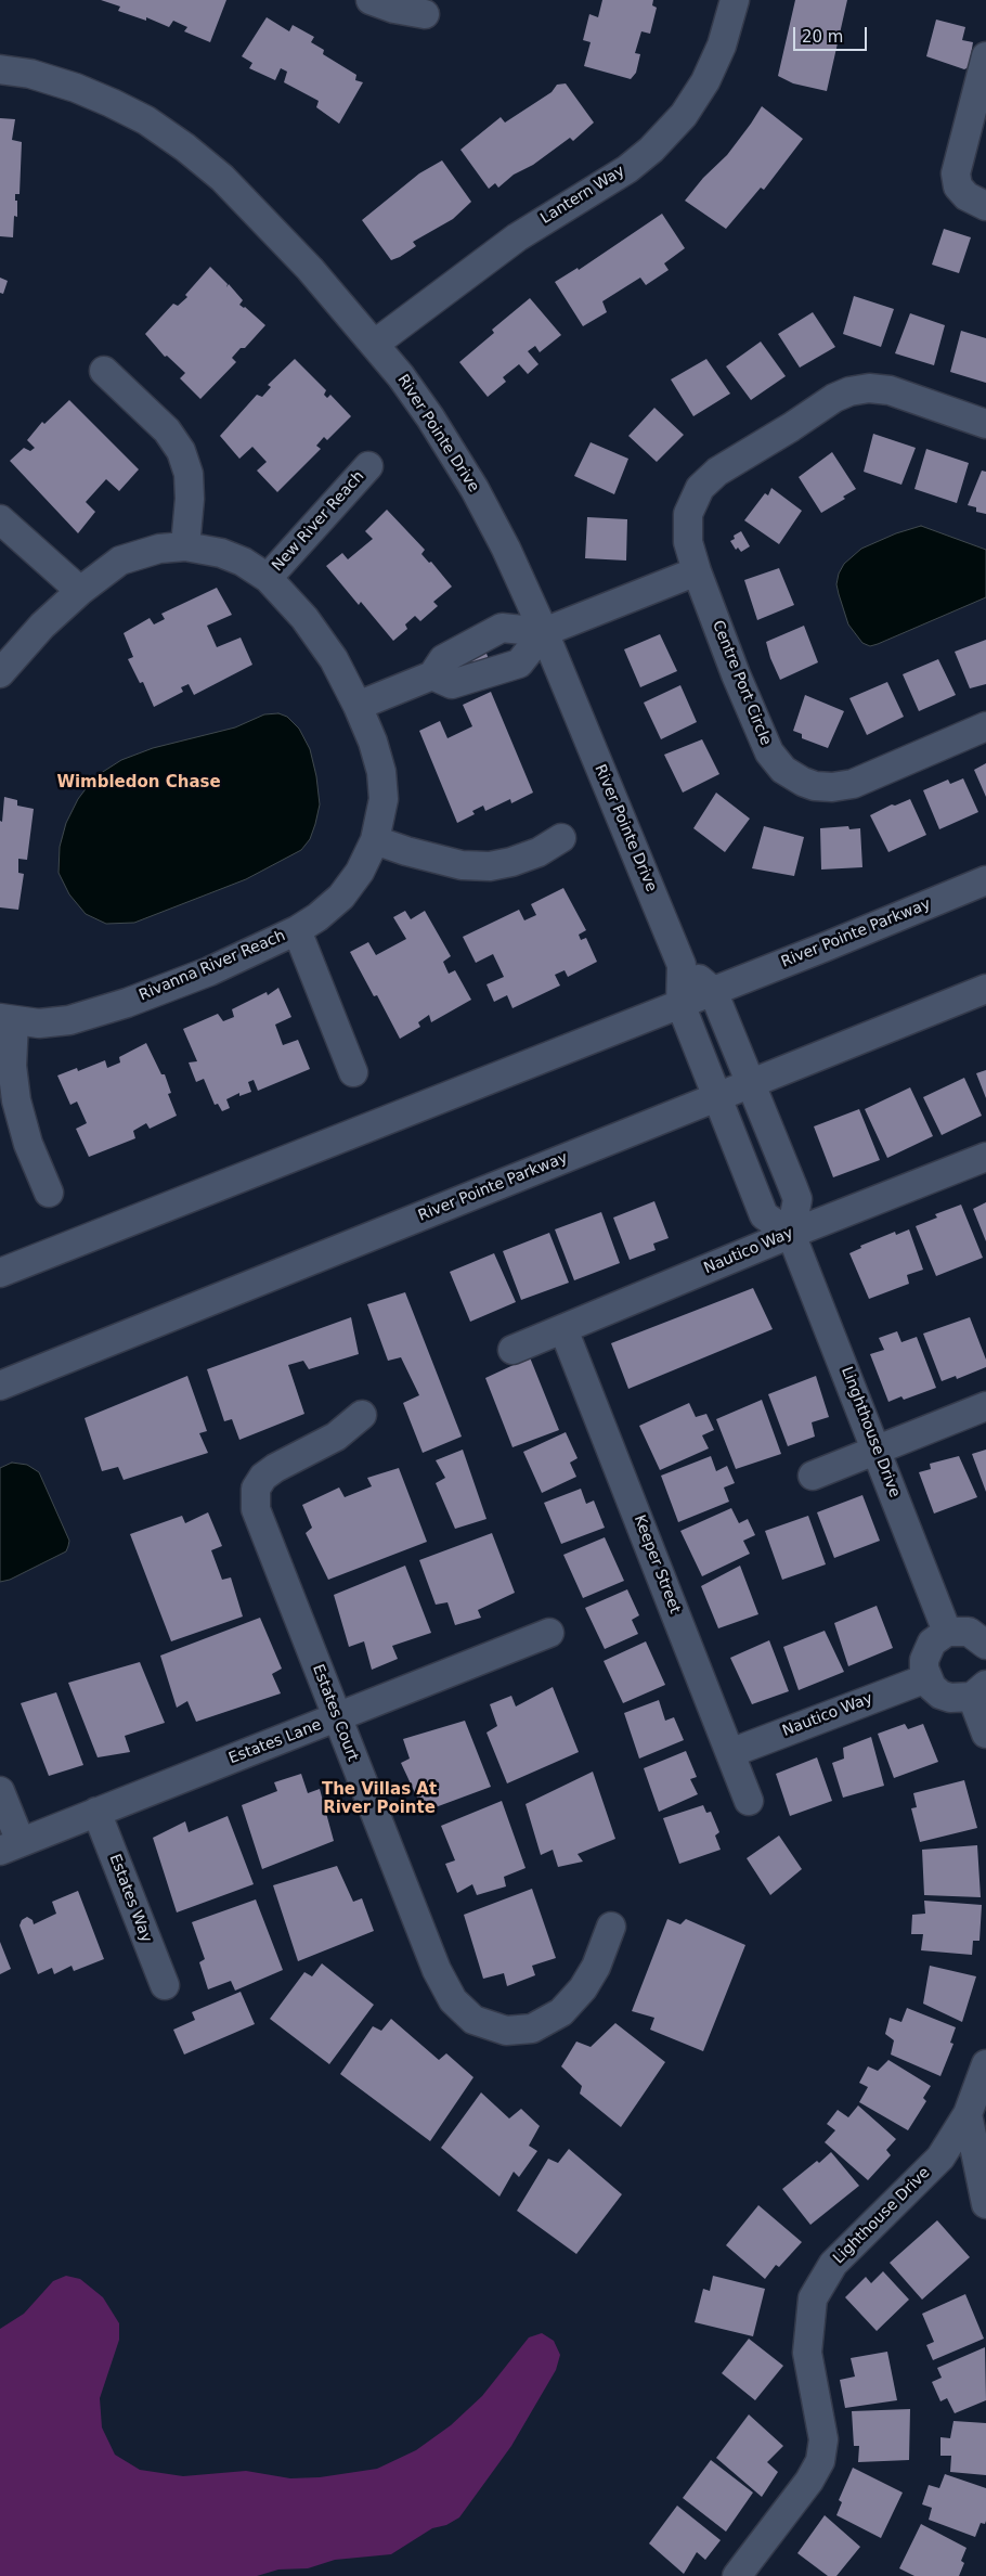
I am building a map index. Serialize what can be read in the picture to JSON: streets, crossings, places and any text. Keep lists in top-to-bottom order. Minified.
{"streets":{"street":["Lantern Way","River Pointe Drive","New River Reach","Centre Port Circle","River Pointe Parkway","Rivanna River Reach","Nautico Way","Linghthouse Drive","Keeper Street","Estates Court","Estates Lane","Estates Way","Lighthouse Drive"]},"crossings":[["Lantern Way","River Pointe Drive"],["River Pointe Drive","River Pointe Parkway"],["New River Reach","Rivanna River Reach"],["Nautico Way","Linghthouse Drive"],["Nautico Way","Keeper Street"],["Estates Court","Estates Lane"],["Estates Lane","Estates Way"]],"districts":["Wimbledon Chase","The Villas At River Pointe"],"scale_bar":"20 m"}
